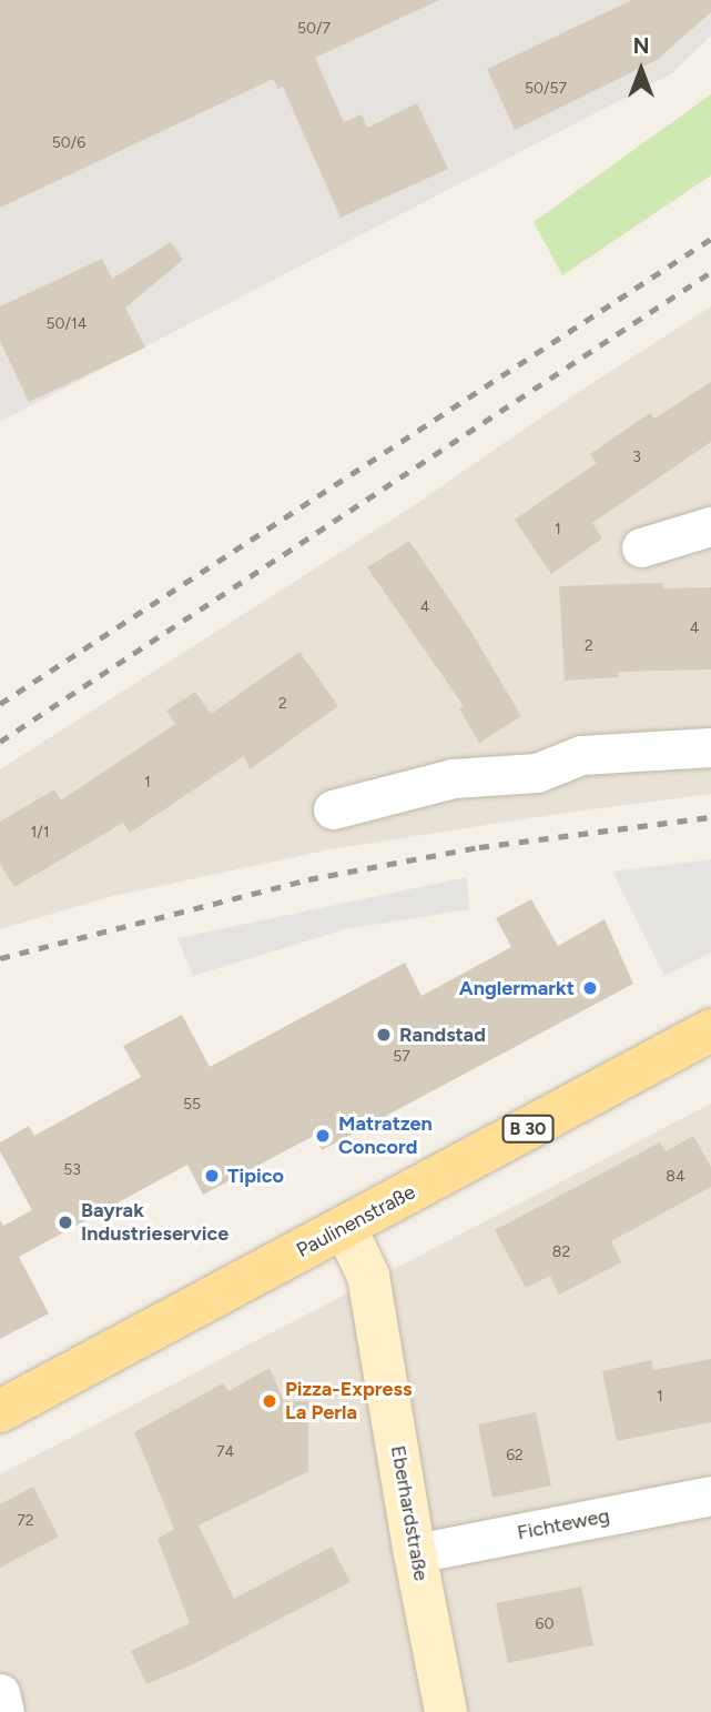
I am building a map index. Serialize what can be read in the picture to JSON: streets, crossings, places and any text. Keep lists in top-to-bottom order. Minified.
{"streets":{"main road":["B 30","Paulinenstraße"],"street":["Eberhardstraße","Fichteweg"]},"crossings":[["Paulinenstraße","Eberhardstraße"],["Eberhardstraße","Fichteweg"]],"places":["Anglermarkt","Randstad","Matratzen Concord","Tipico","Bayrak Industrieservice","Pizza-Express La Perla"],"house_numbers":["50/7","50/57","50/6","50/14","3","1","4","4","2","2","1","1/1","57","55","53","84","82","1","74","62","72","60"],"north":"top"}
